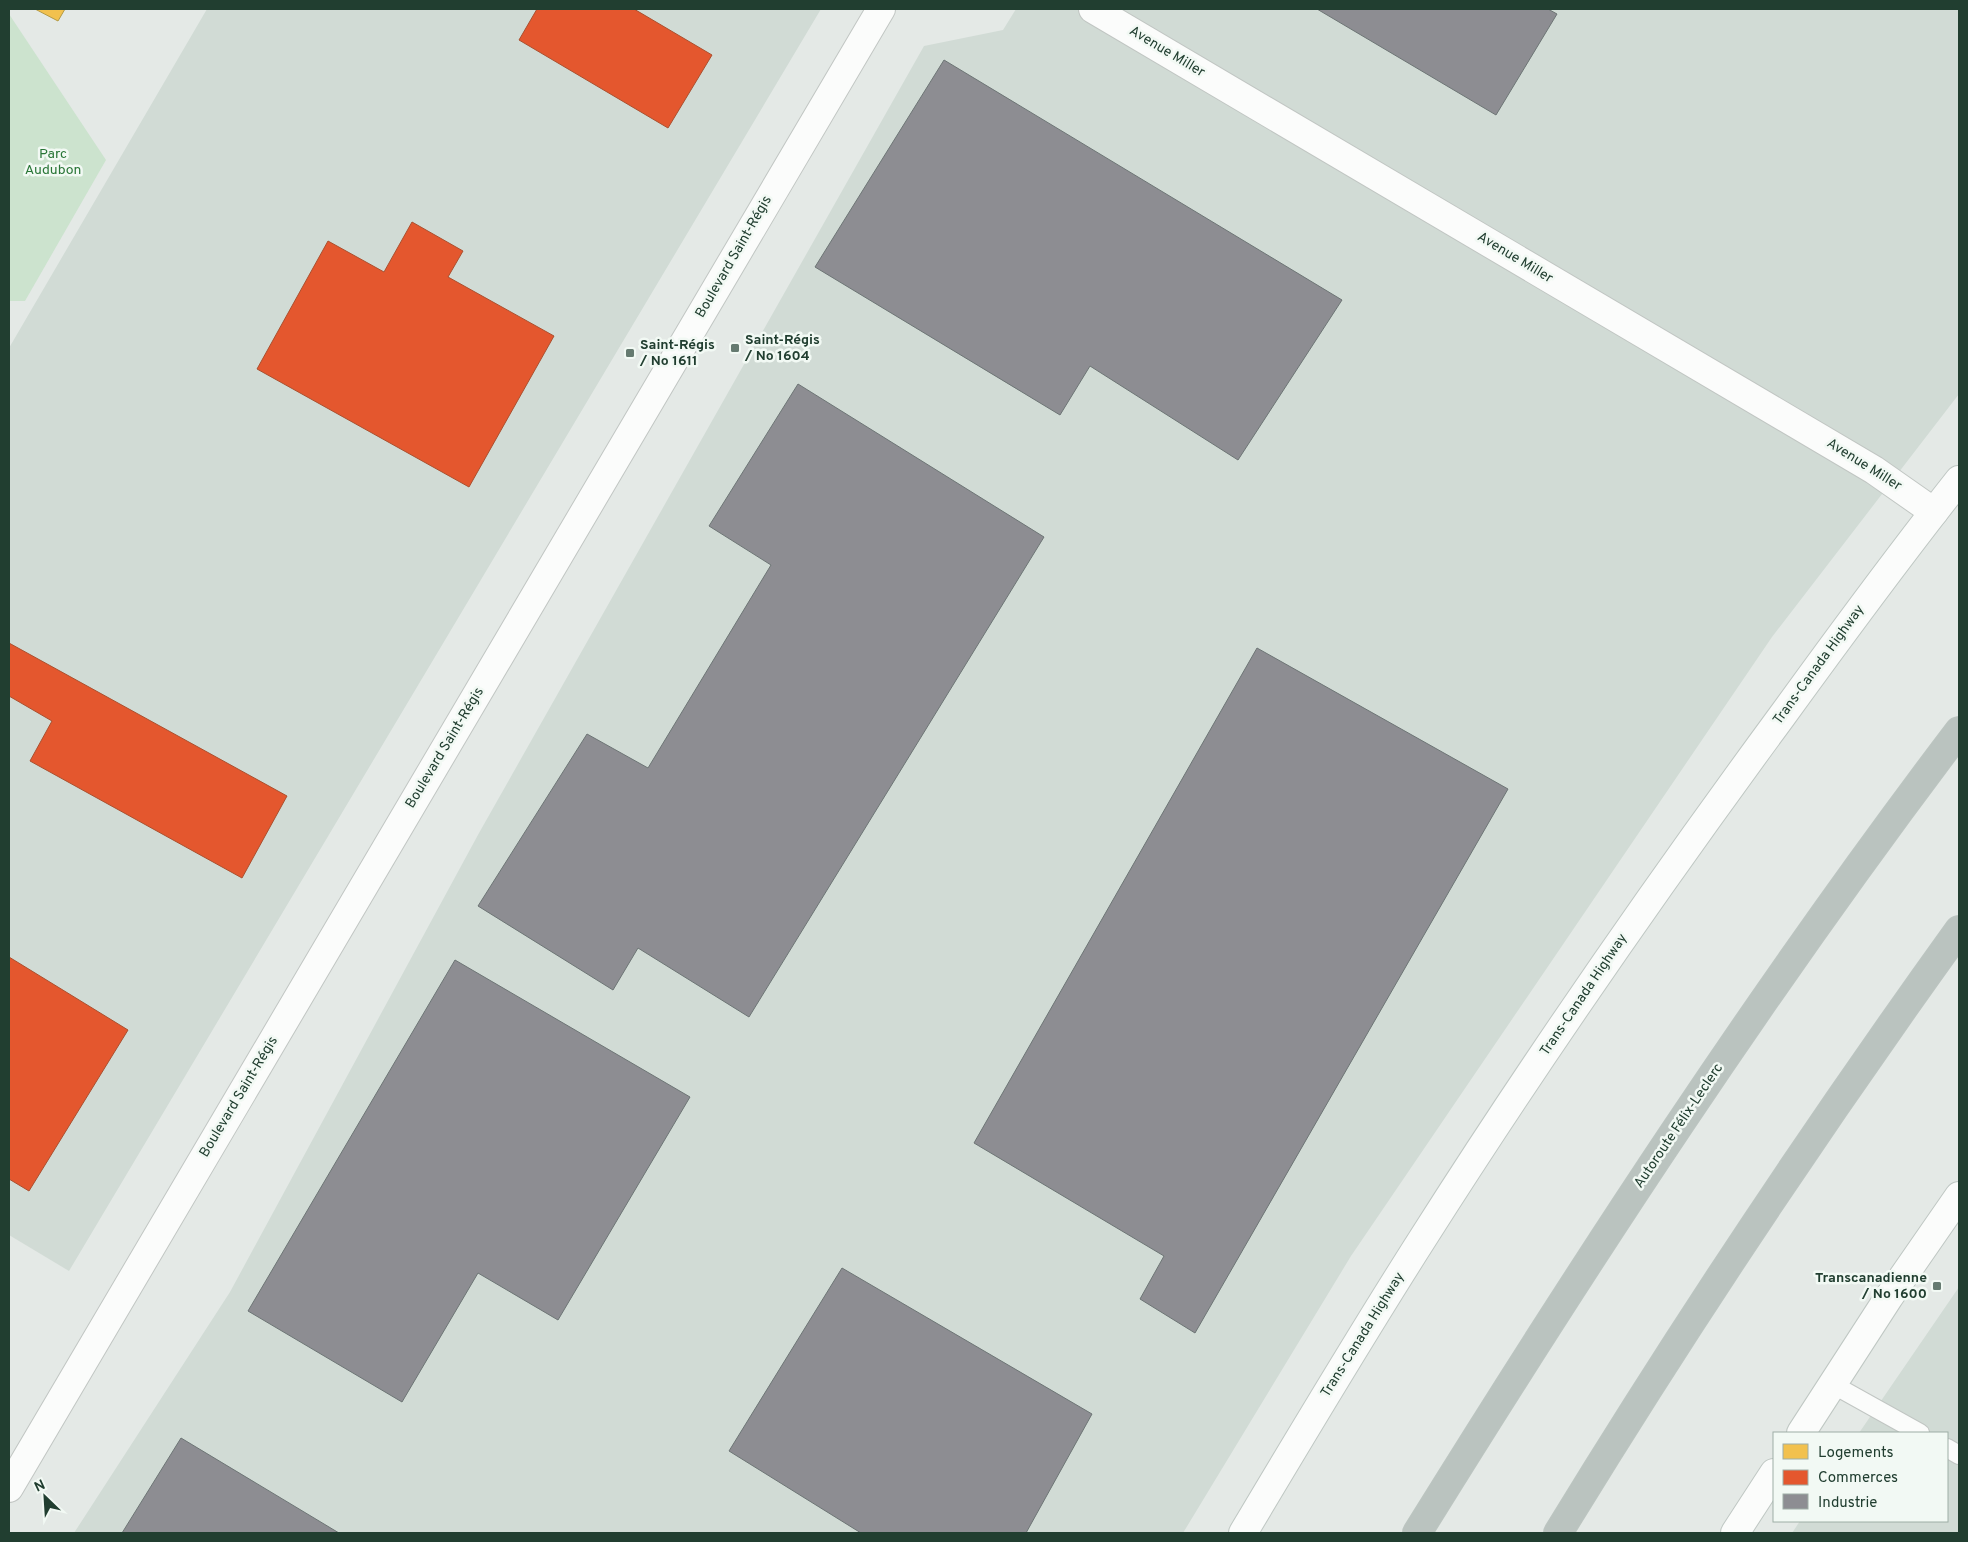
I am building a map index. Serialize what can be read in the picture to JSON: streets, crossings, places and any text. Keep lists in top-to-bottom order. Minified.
{"streets":{"highway":["Autoroute Félix-Leclerc"],"street":["Avenue Miller","Boulevard Saint-Régis","Trans-Canada Highway"]},"crossings":[["Avenue Miller","Trans-Canada Highway"]],"parks":["Parc Audubon"],"places":{"transit":["Saint-Régis / No 1604","Saint-Régis / No 1611","Transcanadienne / No 1600"]},"legend":["Logements","Commerces","Industrie"],"north":"top left"}
